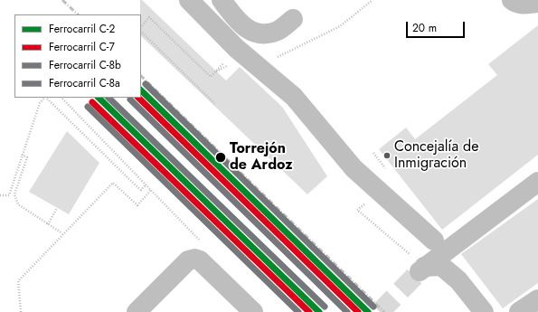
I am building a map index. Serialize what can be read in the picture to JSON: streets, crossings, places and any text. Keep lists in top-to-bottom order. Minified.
{"places":["Concejalía de Inmigración","Torrejón de Ardoz"],"lines":["rail line C-8b","rail line C-2","rail line C-7","rail line C-8a"],"legend":["Ferrocarril C-2","Ferrocarril C-7","Ferrocarril C-8b","Ferrocarril C-8a"],"scale_bar":"20 m"}
